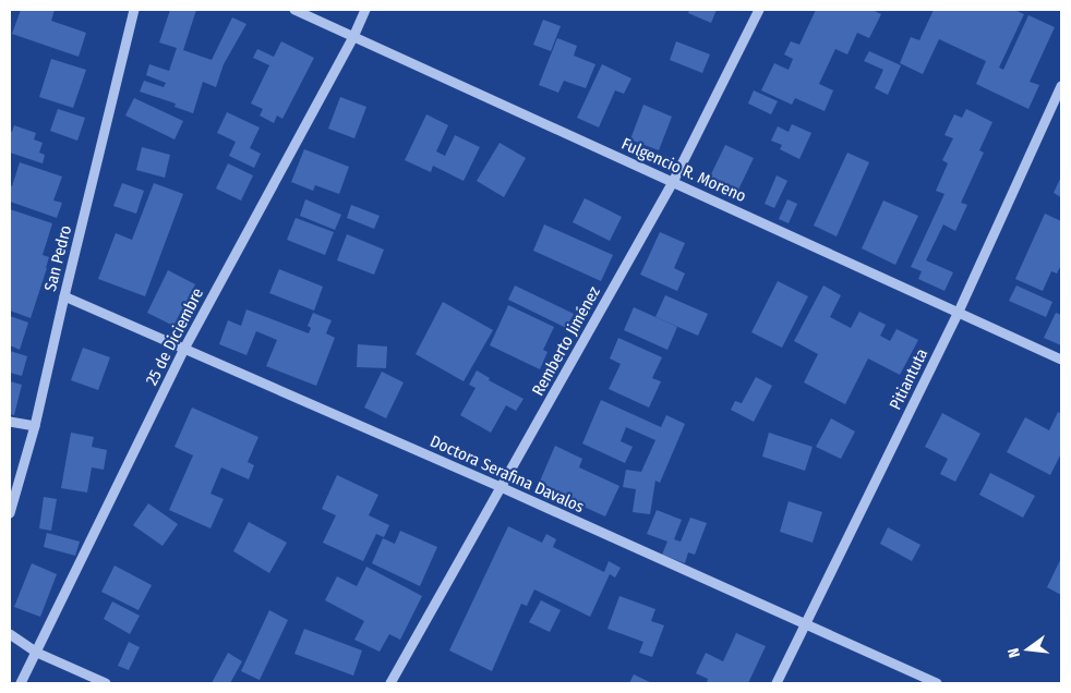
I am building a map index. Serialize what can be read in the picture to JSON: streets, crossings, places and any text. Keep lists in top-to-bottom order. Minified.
{"streets":{"street":["Fulgencio R. Moreno","San Pedro","25 de Diciembre","Remberto Jiménez","Pitiantuta","Doctora Serafina Davalos"]},"crossings":[["Fulgencio R. Moreno","25 de Diciembre"],["Fulgencio R. Moreno","Remberto Jiménez"],["Fulgencio R. Moreno","Pitiantuta"],["San Pedro","Doctora Serafina Davalos"],["25 de Diciembre","Doctora Serafina Davalos"],["Remberto Jiménez","Doctora Serafina Davalos"],["Pitiantuta","Doctora Serafina Davalos"]],"north":"left"}
